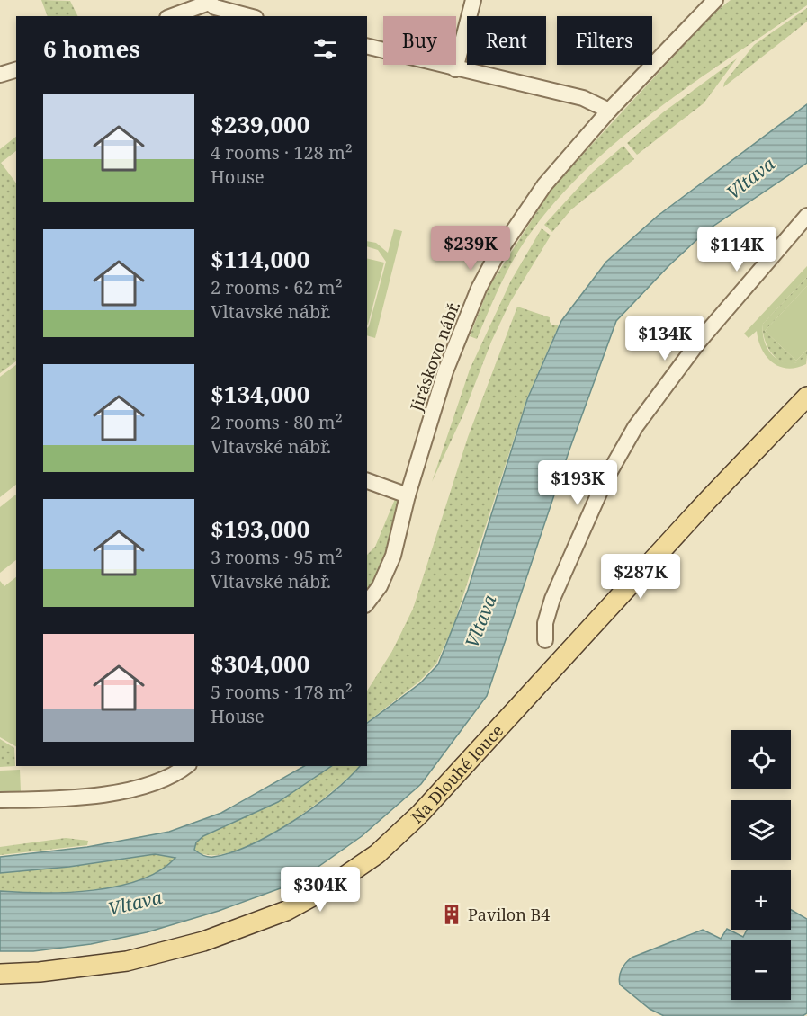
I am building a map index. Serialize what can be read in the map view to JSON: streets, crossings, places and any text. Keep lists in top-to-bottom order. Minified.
{"streets":{"main road":["Na Dlouhé louce"],"street":["Jiráskovo nábř."]},"water":["Vltava"],"places":{"building":["Pavilon B4"]},"page":{"chip":["Buy","Rent","Filters"],"heading":"6 homes","list":[{"name":"$239,000","note":"4 rooms · 128 m² · House"},{"name":"$114,000","note":"2 rooms · 62 m² · Vltavské nábř."},{"name":"$134,000","note":"2 rooms · 80 m² · Vltavské nábř."},{"name":"$193,000","note":"3 rooms · 95 m² · Vltavské nábř."},{"name":"$304,000","note":"5 rooms · 178 m² · House"}],"price":["$239K","$114K","$134K","$193K","$287K","$304K"],"map_buttons":["+","−"]}}
